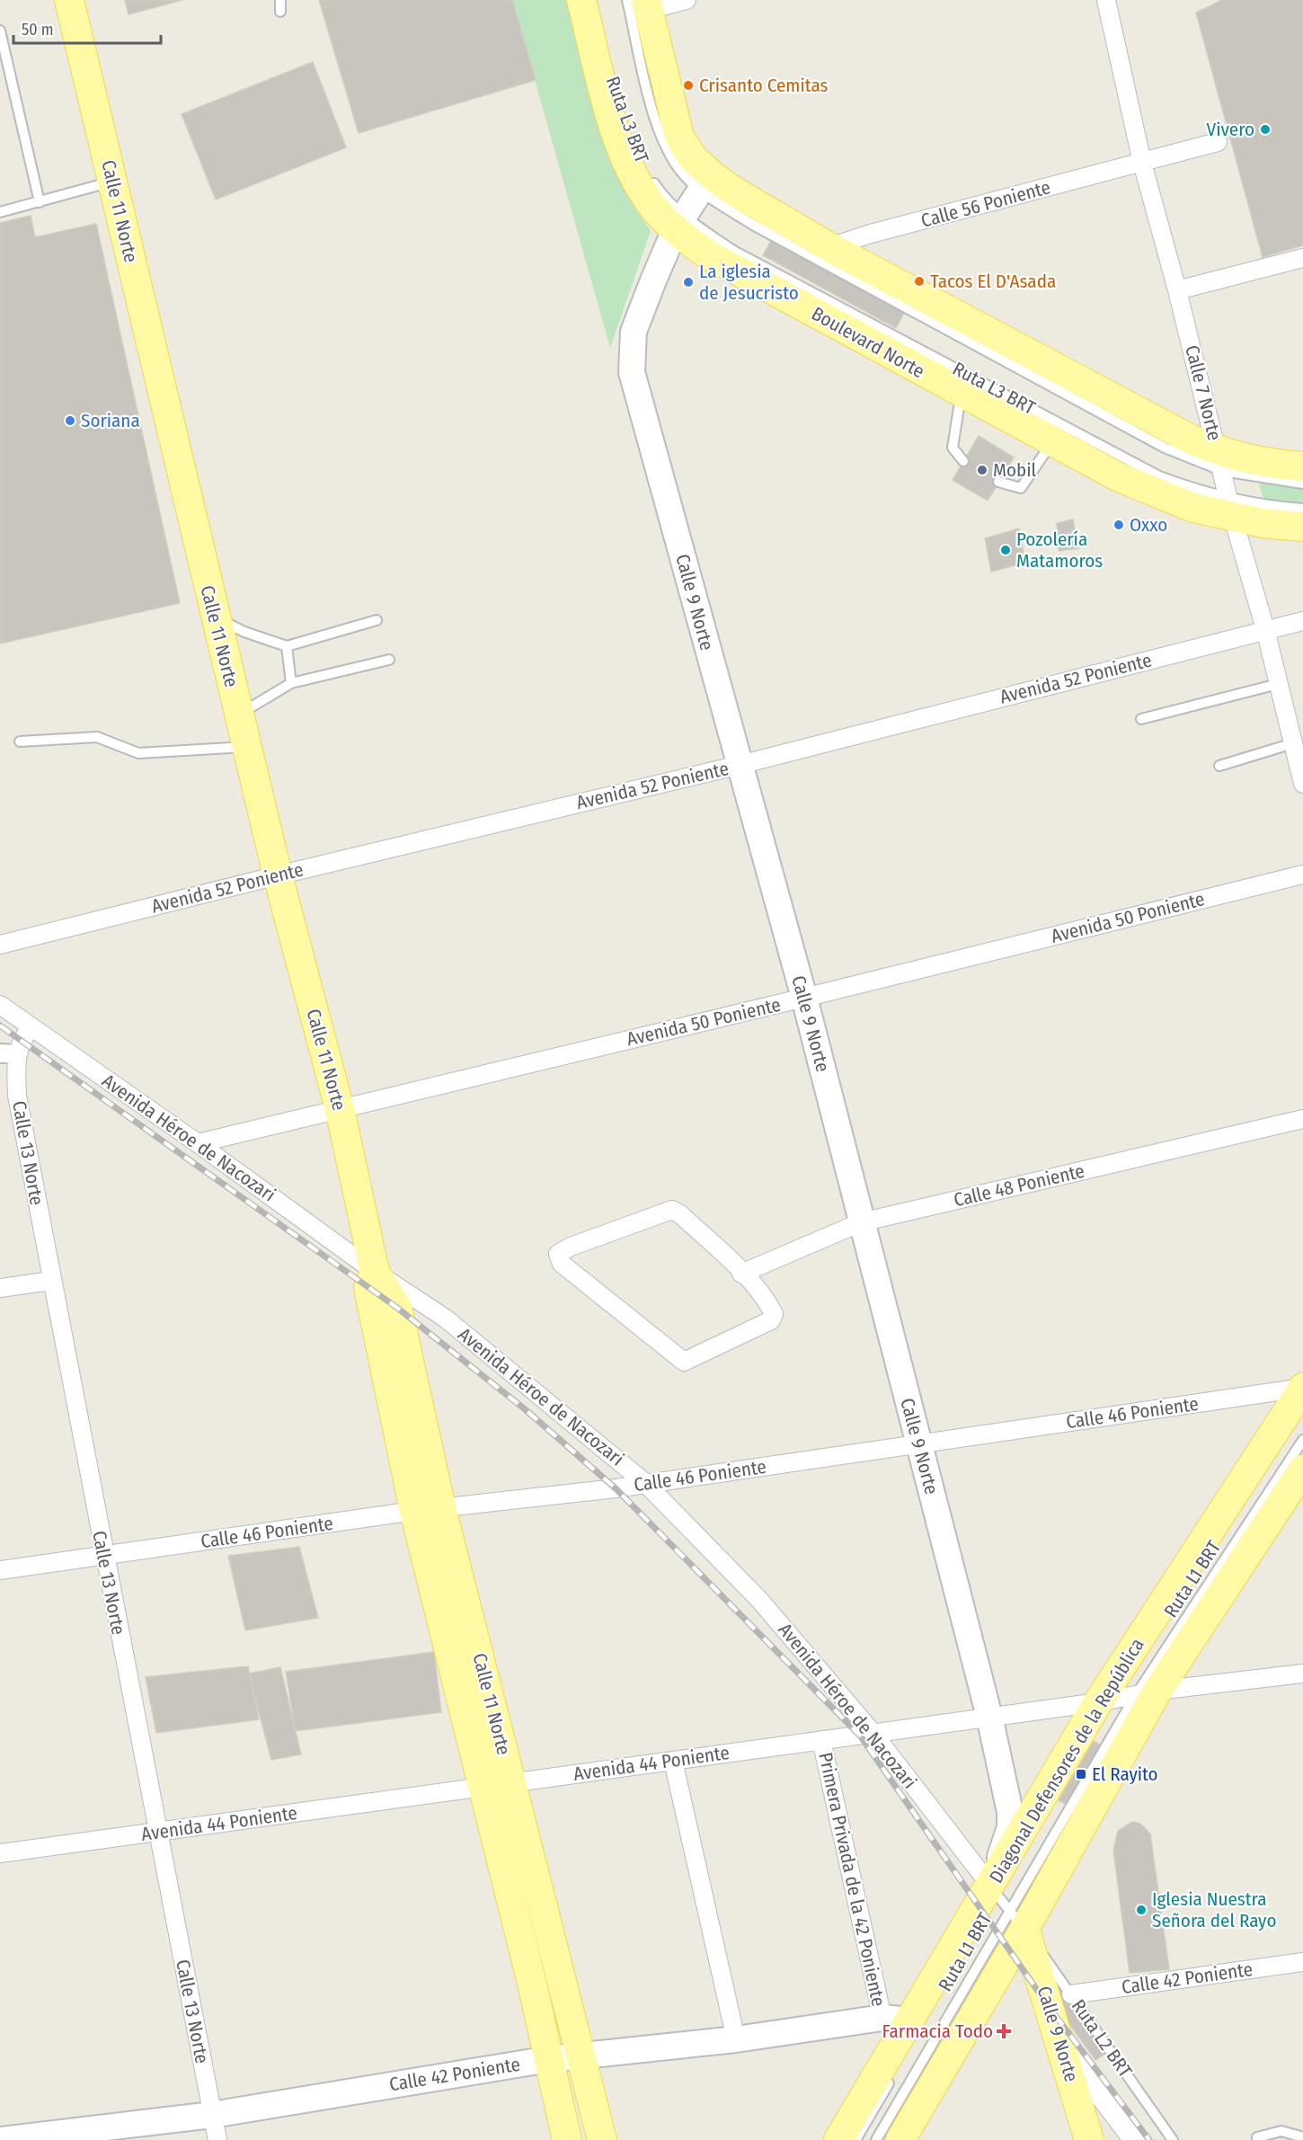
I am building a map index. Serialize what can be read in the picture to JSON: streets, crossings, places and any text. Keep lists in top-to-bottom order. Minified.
{"streets":{"main road":["Calle 11 Norte","Boulevard Norte","Calle 9 Norte","Diagonal Defensores de la República","Calle 42 Poniente"],"street":["Calle 56 Poniente","Calle 7 Norte","Avenida 52 Poniente","Avenida 50 Poniente","Avenida Héroe de Nacozari","Calle 13 Norte","Calle 48 Poniente","Calle 46 Poniente","Avenida 44 Poniente","Primera Privada de la 42 Poniente"],"lane":["Ruta L3 BRT","Ruta L1 BRT","Ruta L2 BRT"]},"crossings":[["Ruta L3 BRT","Boulevard Norte"],["Ruta L3 BRT","Calle 7 Norte"],["Ruta L3 BRT","Calle 9 Norte"],["Calle 56 Poniente","Calle 7 Norte"],["Calle 11 Norte","Avenida 52 Poniente"],["Calle 11 Norte","Avenida 50 Poniente"],["Calle 11 Norte","Avenida Héroe de Nacozari"],["Calle 11 Norte","Calle 46 Poniente"],["Calle 11 Norte","Avenida 44 Poniente"],["Calle 11 Norte","Calle 42 Poniente"],["Boulevard Norte","Calle 7 Norte"],["Boulevard Norte","Calle 9 Norte"],["Calle 7 Norte","Avenida 52 Poniente"],["Calle 9 Norte","Avenida 52 Poniente"],["Calle 9 Norte","Avenida 50 Poniente"],["Calle 9 Norte","Avenida Héroe de Nacozari"],["Calle 9 Norte","Calle 48 Poniente"],["Calle 9 Norte","Calle 46 Poniente"],["Calle 9 Norte","Ruta L1 BRT"],["Calle 9 Norte","Diagonal Defensores de la República"],["Calle 9 Norte","Avenida 44 Poniente"],["Calle 9 Norte","Ruta L2 BRT"],["Avenida 50 Poniente","Avenida Héroe de Nacozari"],["Avenida Héroe de Nacozari","Calle 13 Norte"],["Avenida Héroe de Nacozari","Calle 46 Poniente"],["Avenida Héroe de Nacozari","Diagonal Defensores de la República"],["Avenida Héroe de Nacozari","Avenida 44 Poniente"],["Avenida Héroe de Nacozari","Ruta L2 BRT"],["Calle 13 Norte","Calle 46 Poniente"],["Calle 13 Norte","Avenida 44 Poniente"],["Calle 13 Norte","Calle 42 Poniente"],["Calle 46 Poniente","Diagonal Defensores de la República"],["Ruta L1 BRT","Avenida 44 Poniente"],["Ruta L1 BRT","Ruta L2 BRT"],["Diagonal Defensores de la República","Avenida 44 Poniente"],["Diagonal Defensores de la República","Primera Privada de la 42 Poniente"],["Diagonal Defensores de la República","Calle 42 Poniente"],["Diagonal Defensores de la República","Ruta L2 BRT"],["Avenida 44 Poniente","Primera Privada de la 42 Poniente"],["Primera Privada de la 42 Poniente","Calle 42 Poniente"],["Calle 42 Poniente","Ruta L2 BRT"]],"places":{"other":["Crisanto Cemitas","Vivero","Tacos El D'Asada","La iglesia de Jesucristo","Soriana","Mobil","Oxxo","Pozolería Matamoros","Iglesia Nuestra Señora del Rayo"],"transit":["El Rayito"],"health":["Farmacia Todo"]},"scale_bar":"50 m"}
